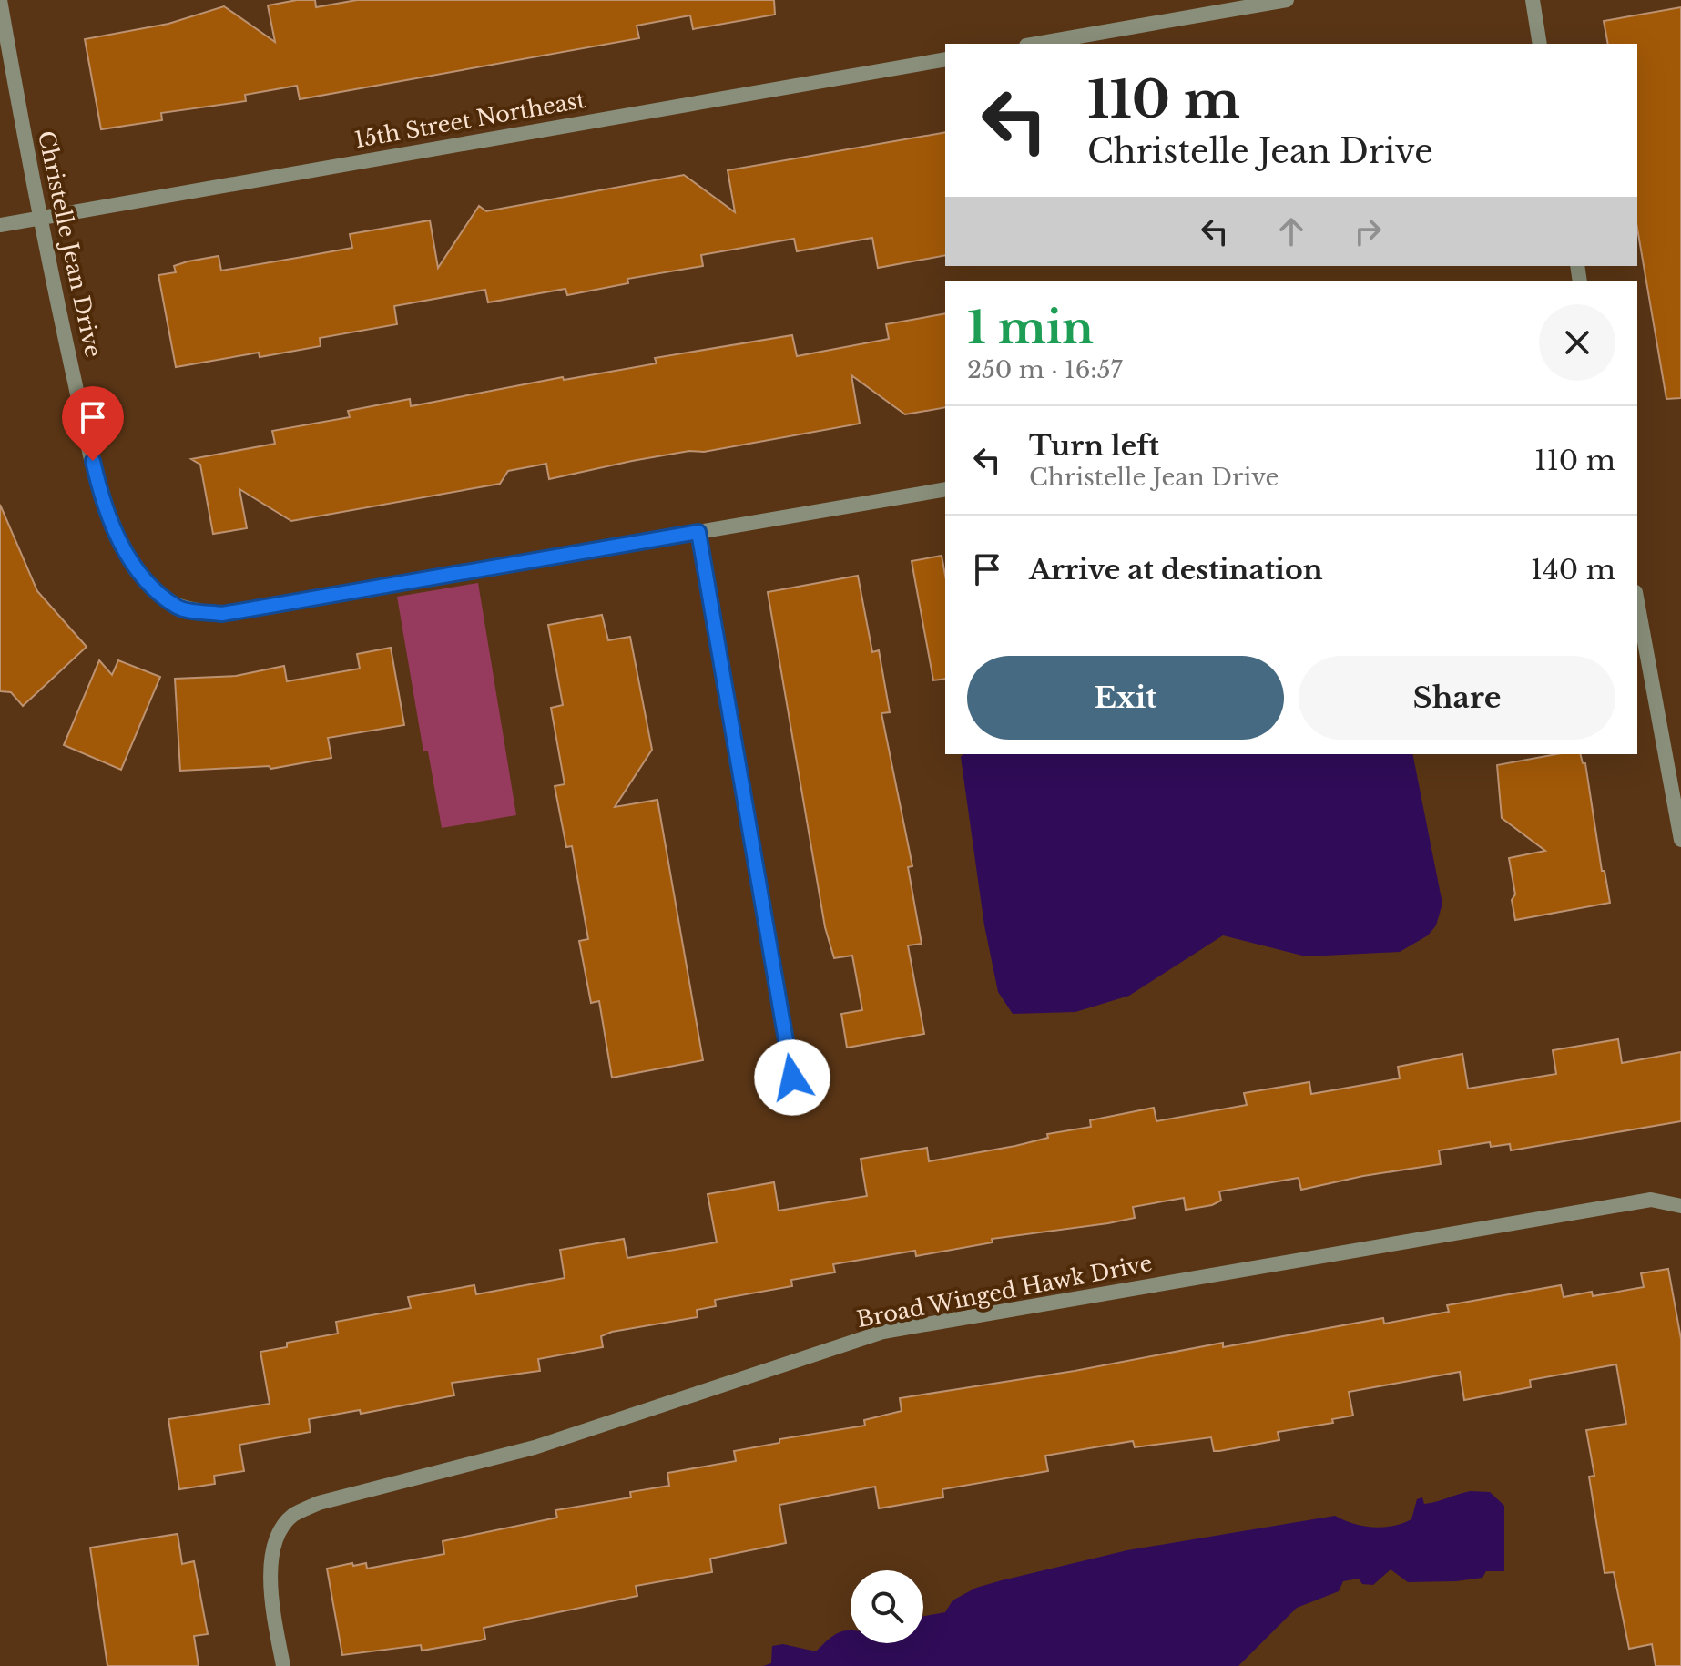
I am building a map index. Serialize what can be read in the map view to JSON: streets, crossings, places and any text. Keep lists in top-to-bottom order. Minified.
{"streets":{"street":["15th Street Northeast","Christelle Jean Drive","Broad Winged Hawk Drive"]},"crossings":[["15th Street Northeast","Christelle Jean Drive"]],"page":{"turn":["110 m","Christelle Jean Drive"],"heading":["1 min","250 m · 16:57"],"list":[{"name":"Turn left","note":"Christelle Jean Drive","value":"110 m"},{"name":"Arrive at destination","value":"140 m"}],"buttons":["Exit","Share"]}}
